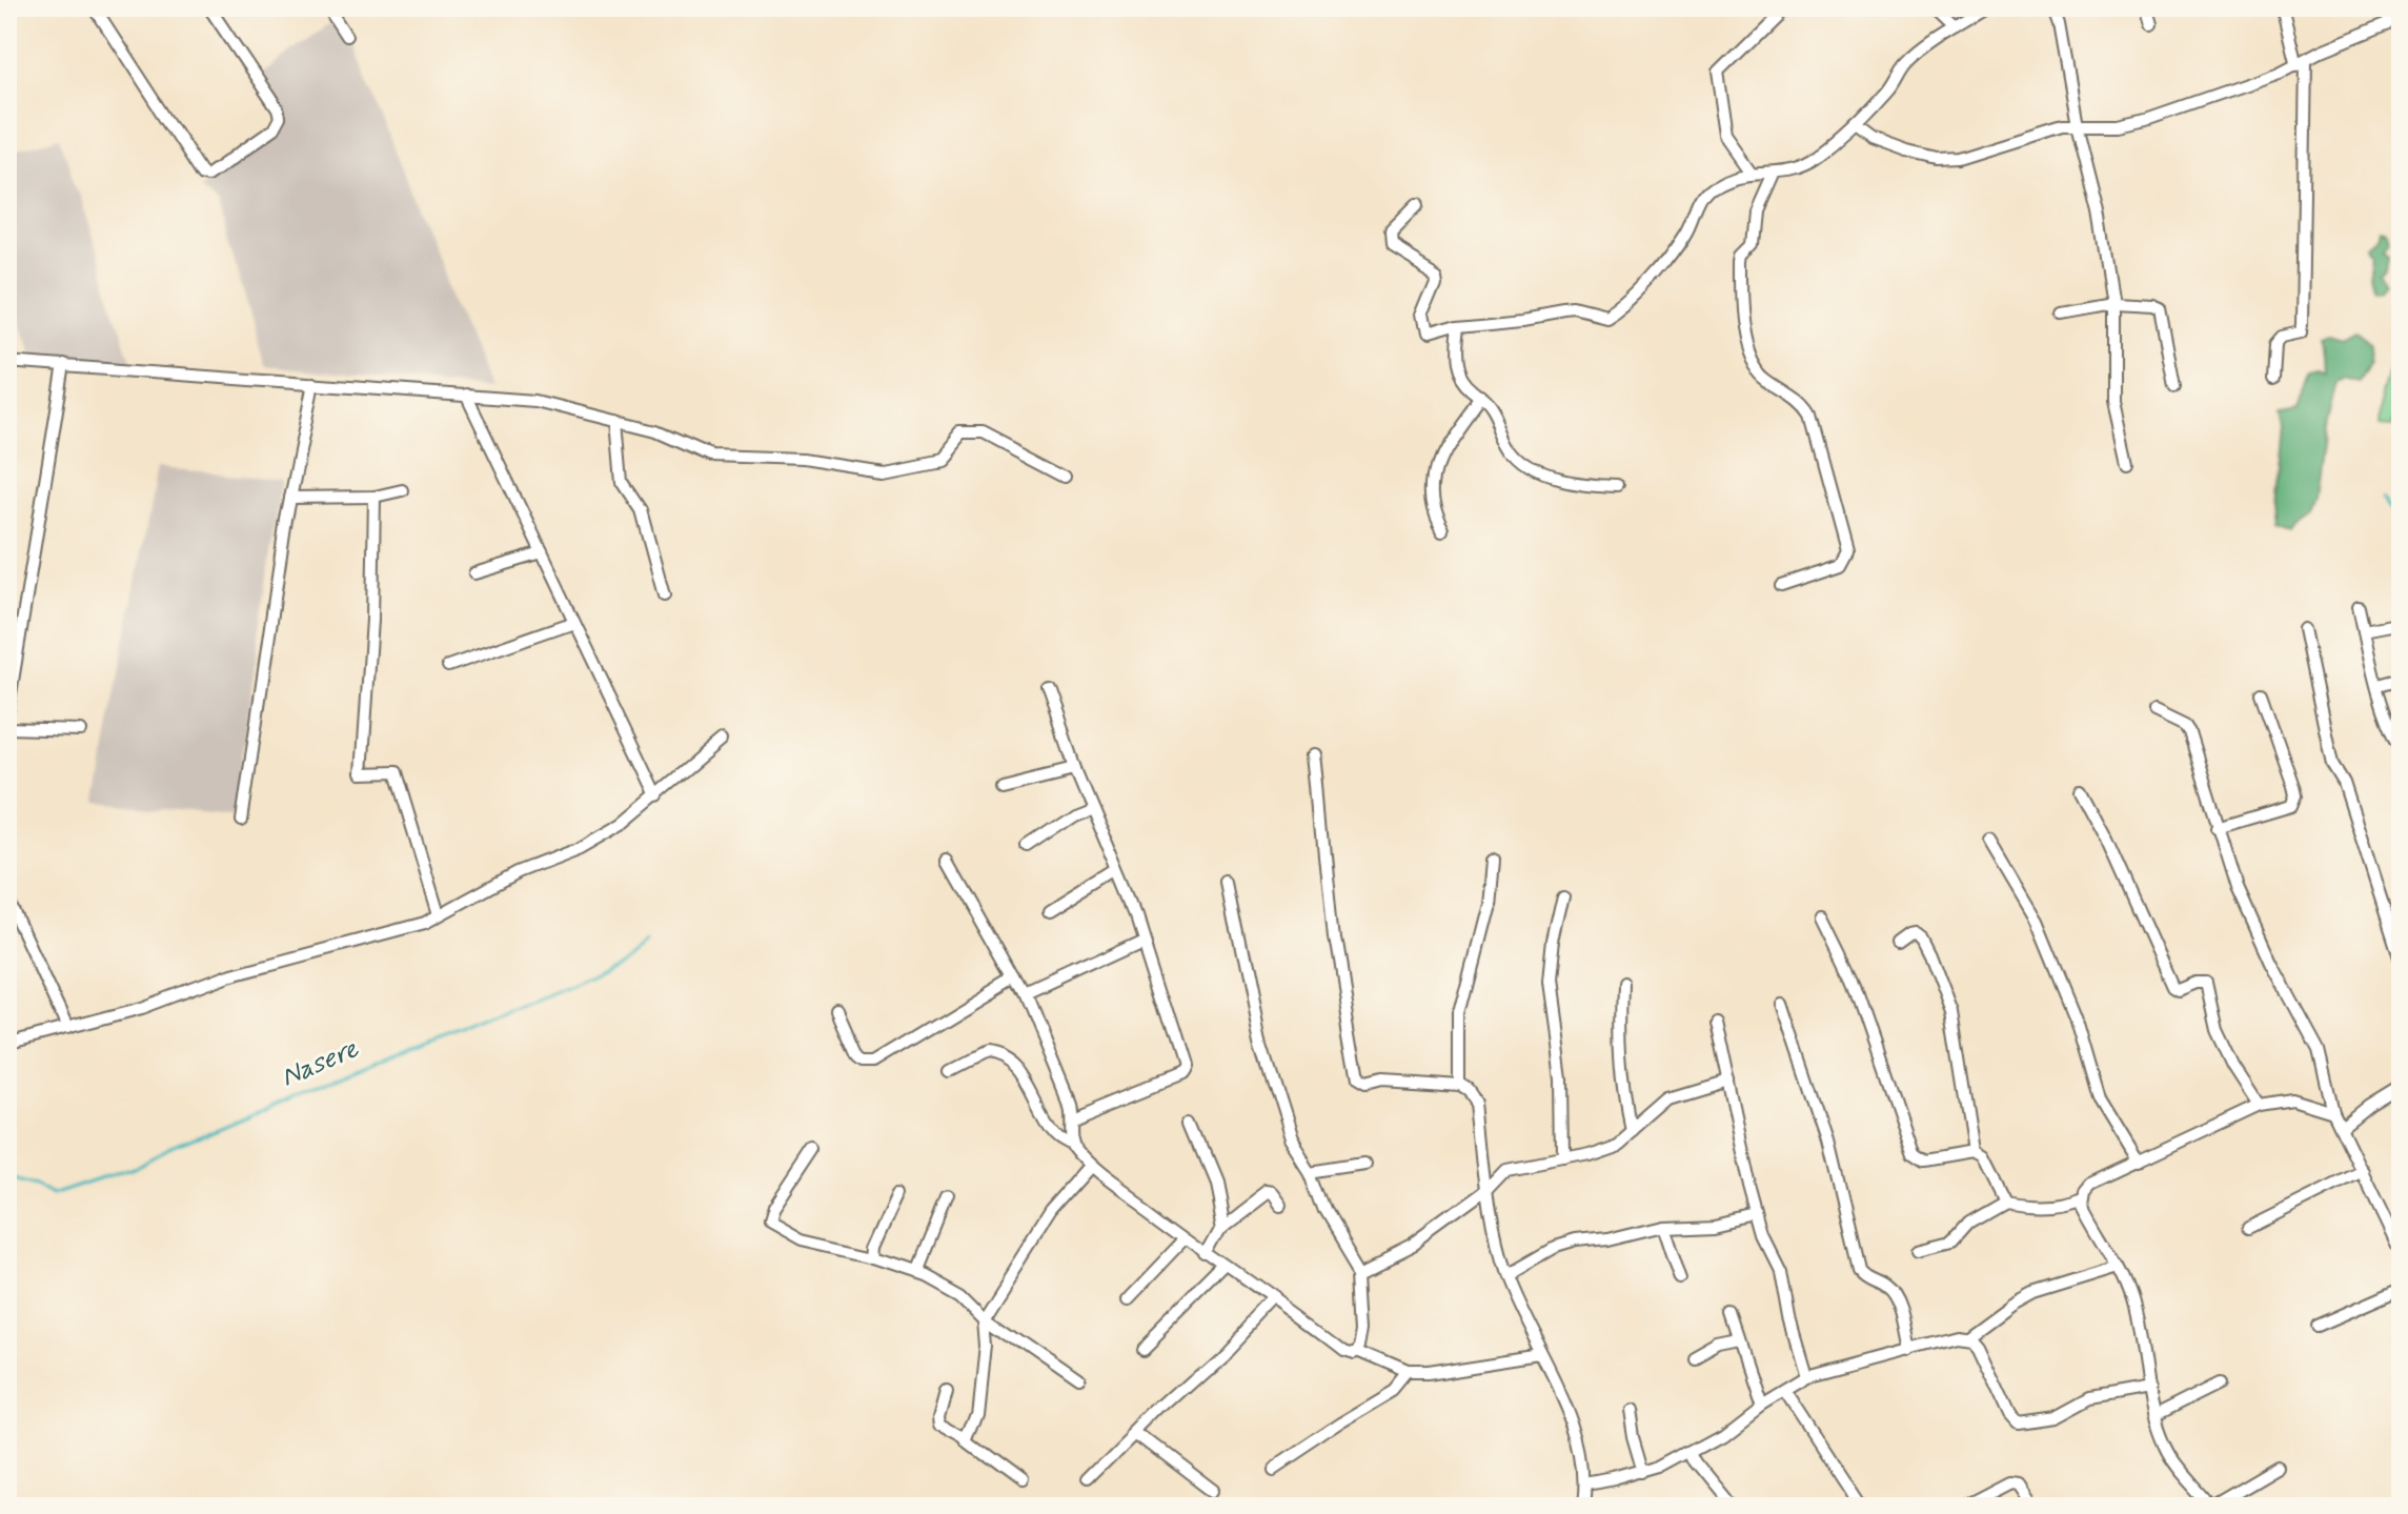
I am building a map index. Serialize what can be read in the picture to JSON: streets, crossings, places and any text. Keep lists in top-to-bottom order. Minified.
{"water":["Nasere"]}
